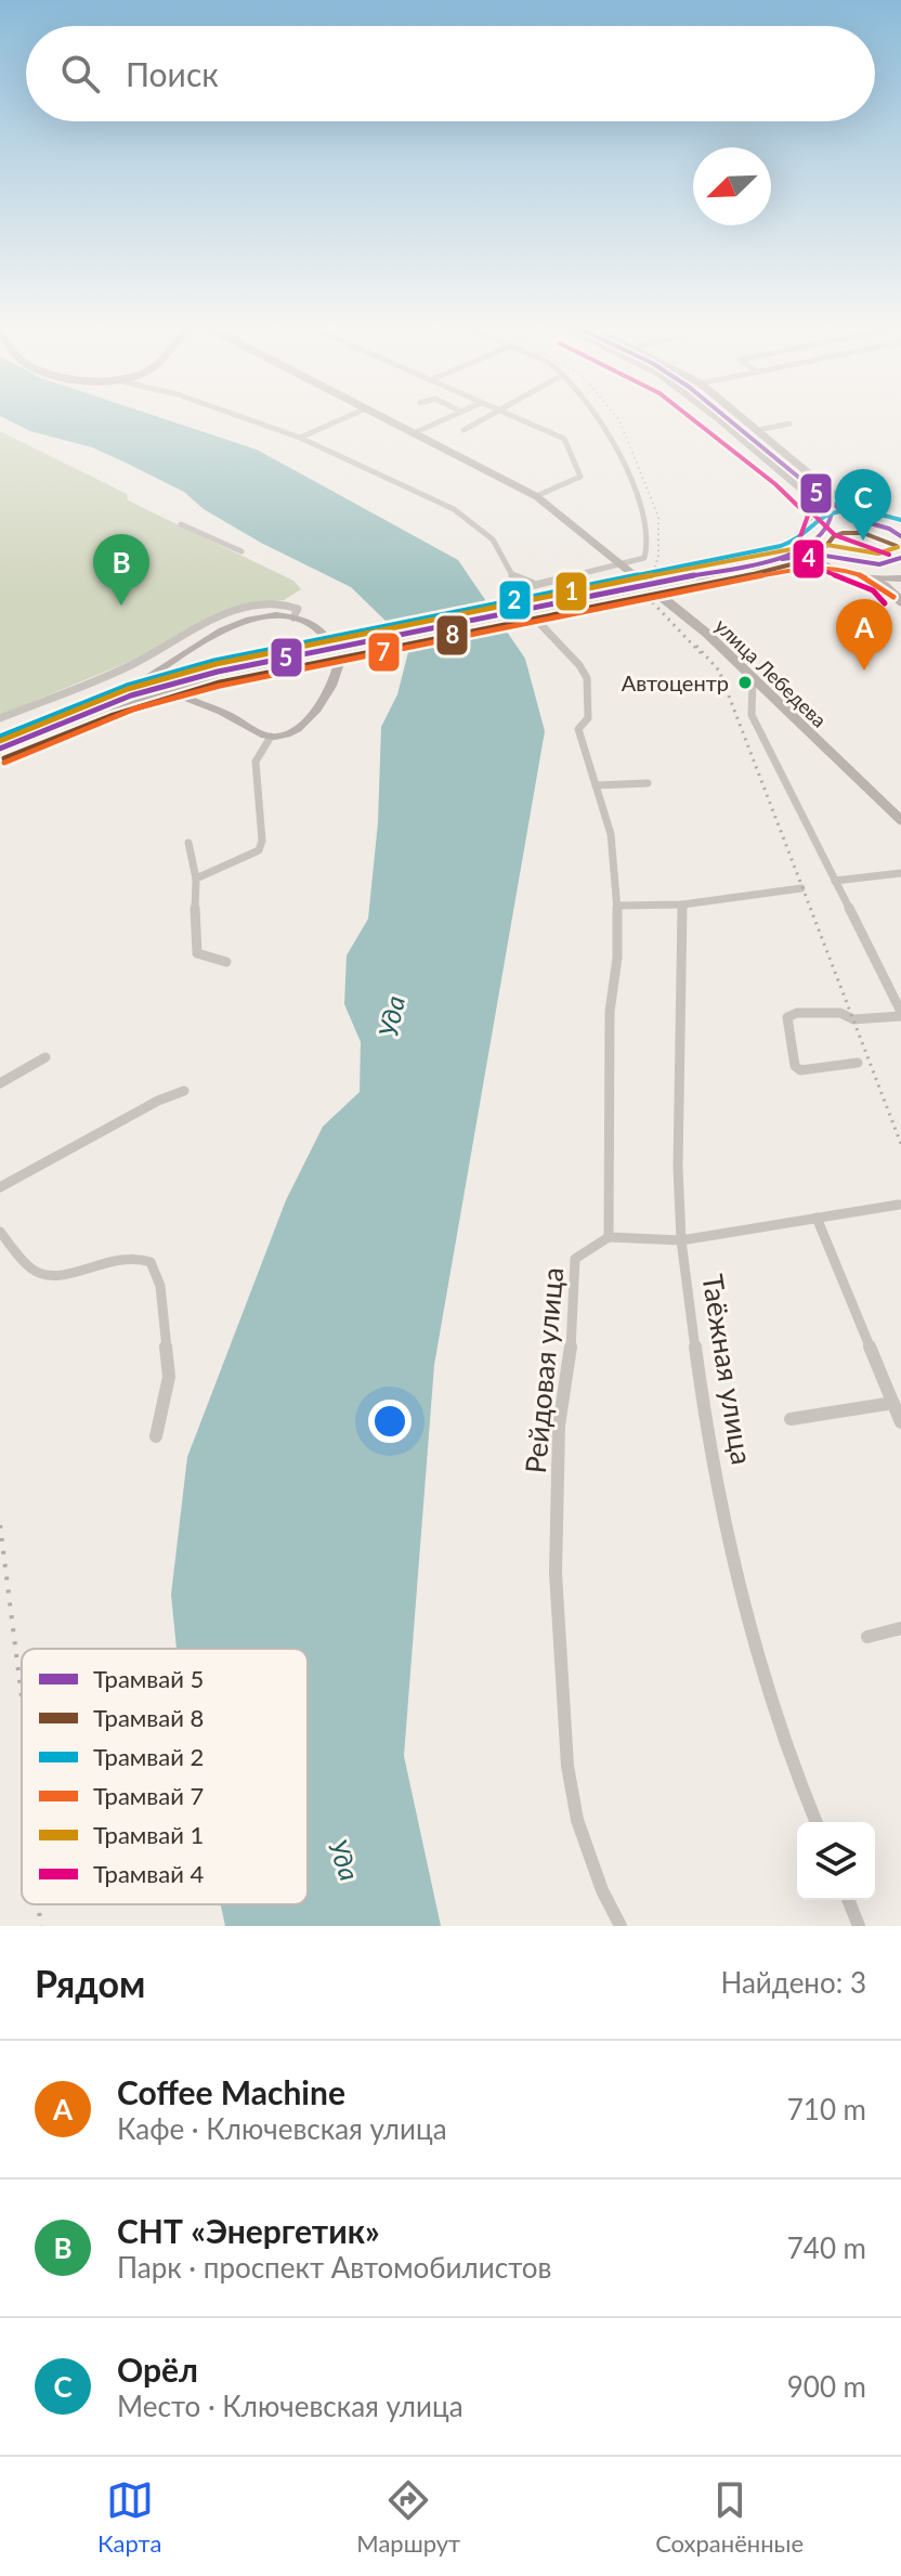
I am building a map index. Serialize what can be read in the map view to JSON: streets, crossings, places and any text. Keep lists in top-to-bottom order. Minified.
{"streets":{"street":["улица Лебедева","Таёжная улица","Рейдовая улица"]},"water":["Уда"],"places":["Автоцентр"],"lines":["tram line 5","tram line 4","tram line 2","tram line 8","tram line 1","tram line 7"],"legend":["Трамвай 5","Трамвай 8","Трамвай 2","Трамвай 7","Трамвай 1","Трамвай 4"],"north":"bottom left","page":{"search":"Поиск","pins":["C","B","A"],"heading":["Рядом","Найдено: 3"],"list":[{"mark":"A","name":"Coffee Machine","note":"Кафе · Ключевская улица","value":"710 m"},{"mark":"B","name":"СНТ «Энергетик»","note":"Парк · проспект Автомобилистов","value":"740 m"},{"mark":"C","name":"Орёл","note":"Место · Ключевская улица","value":"900 m"}],"nav":["Карта","Маршрут","Сохранённые"]}}
